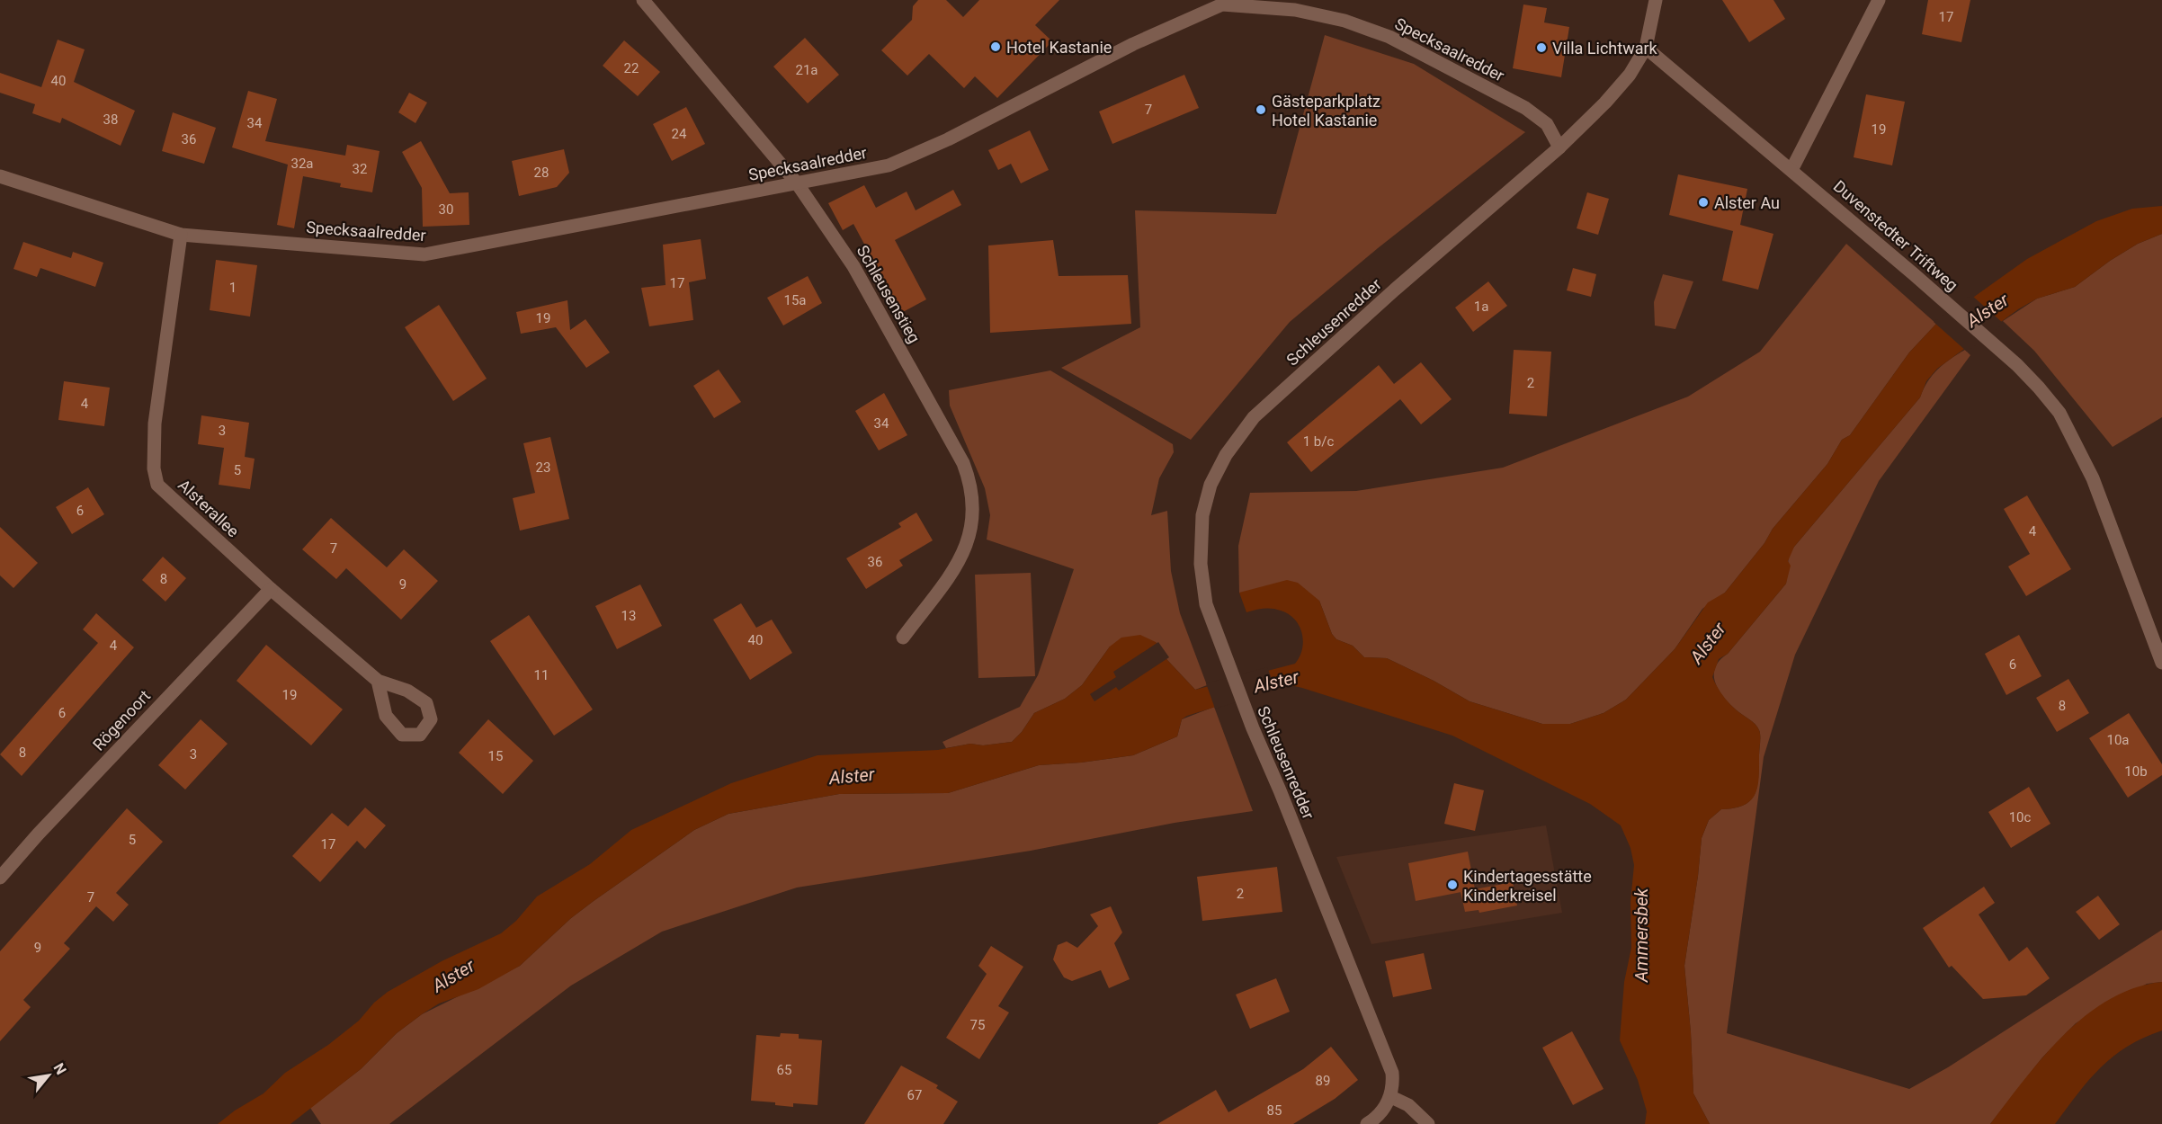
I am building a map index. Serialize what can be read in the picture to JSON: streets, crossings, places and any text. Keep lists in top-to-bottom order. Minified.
{"streets":{"street":["Specksaalredder","Duvenstedter Triftweg","Schleusenstieg","Schleusenredder","Alsterallee","Rögenoort"]},"crossings":[["Specksaalredder","Schleusenstieg"],["Specksaalredder","Schleusenredder"],["Specksaalredder","Alsterallee"],["Duvenstedter Triftweg","Schleusenredder"],["Alsterallee","Rögenoort"]],"water":["Alster","Ammersbek"],"places":["Hotel Kastanie","Villa Lichtwark","Gästeparkplatz Hotel Kastanie","Alster Au","Kindertagesstätte Kinderkreisel"],"house_numbers":["17","22","21a","40","7","38","34","19","24","36","32a","32","28","30","17","1","15a","1a","19","2","4","34","3","1 b/c","23","5","6","4","7","36","8","9","13","40","4","6","11","19","8","6","10a","8","3","15","10b","10c","5","17","2","7","9","75","65","89","67","85"],"north":"top right"}
